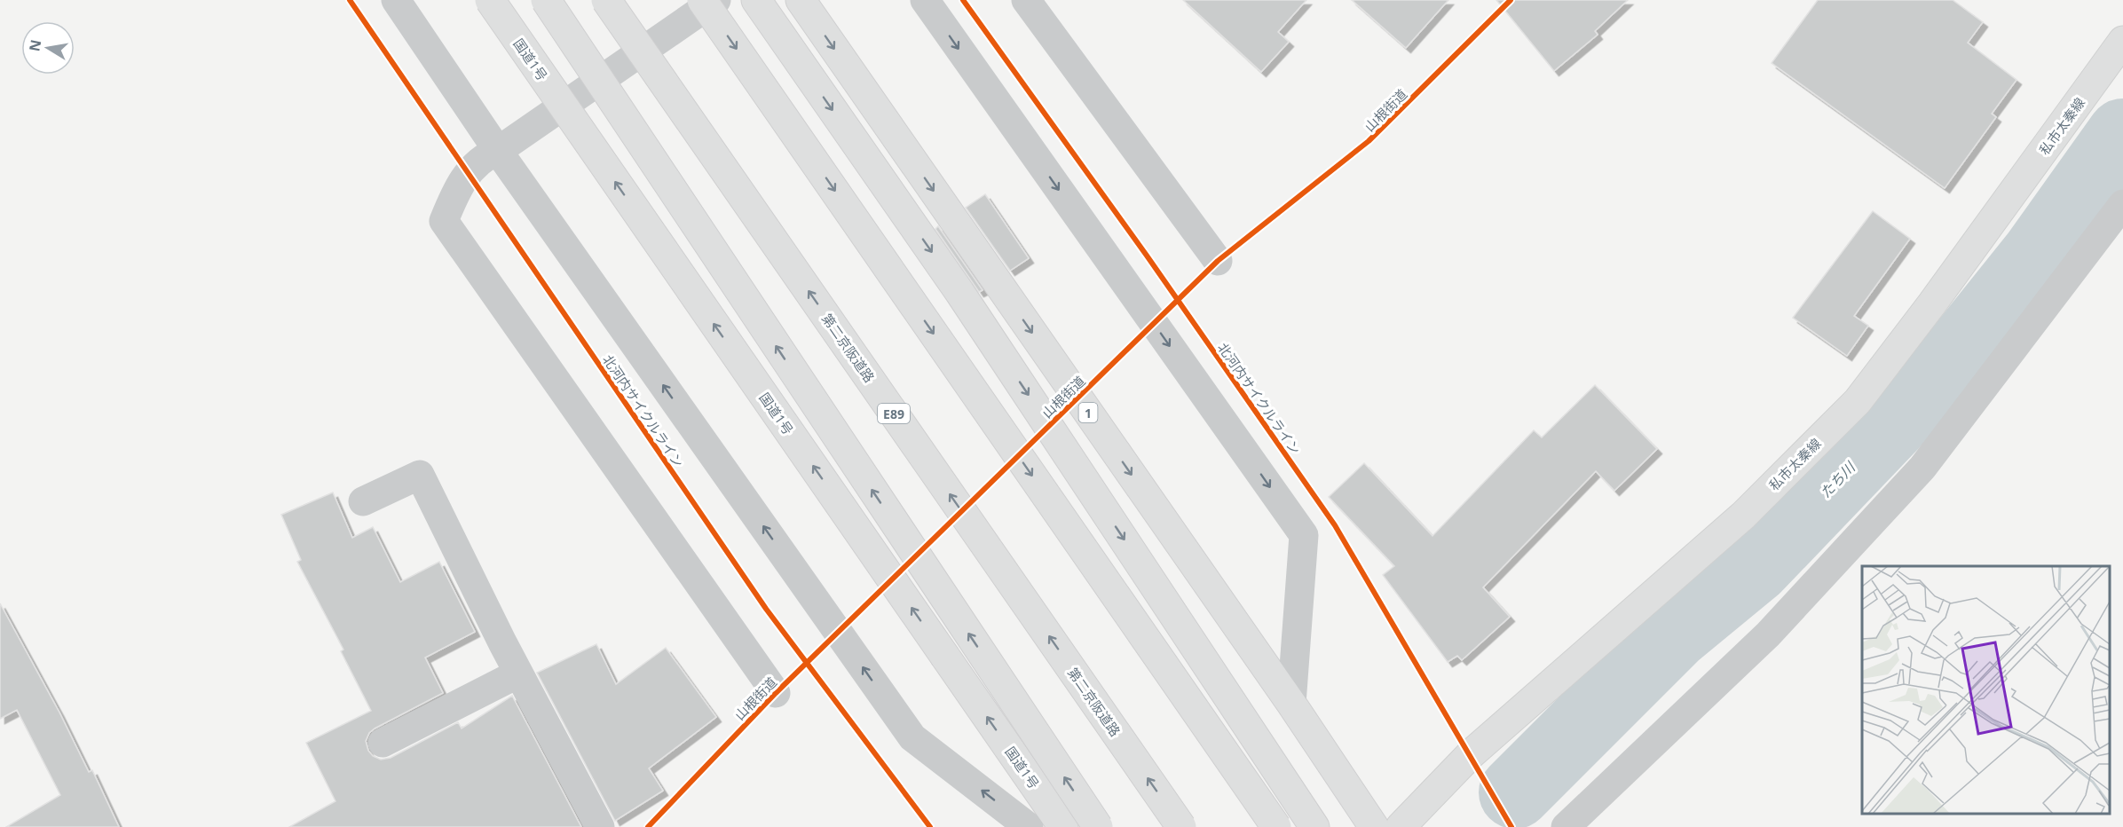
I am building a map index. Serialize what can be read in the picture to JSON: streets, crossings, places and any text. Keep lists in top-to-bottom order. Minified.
{"streets":{"main road":["国道1号","私市太秦線","第二京阪道路","1","E89"],"cycle path":["山根街道","北河内サイクルライン"]},"water":["たち川"],"north":"left"}
